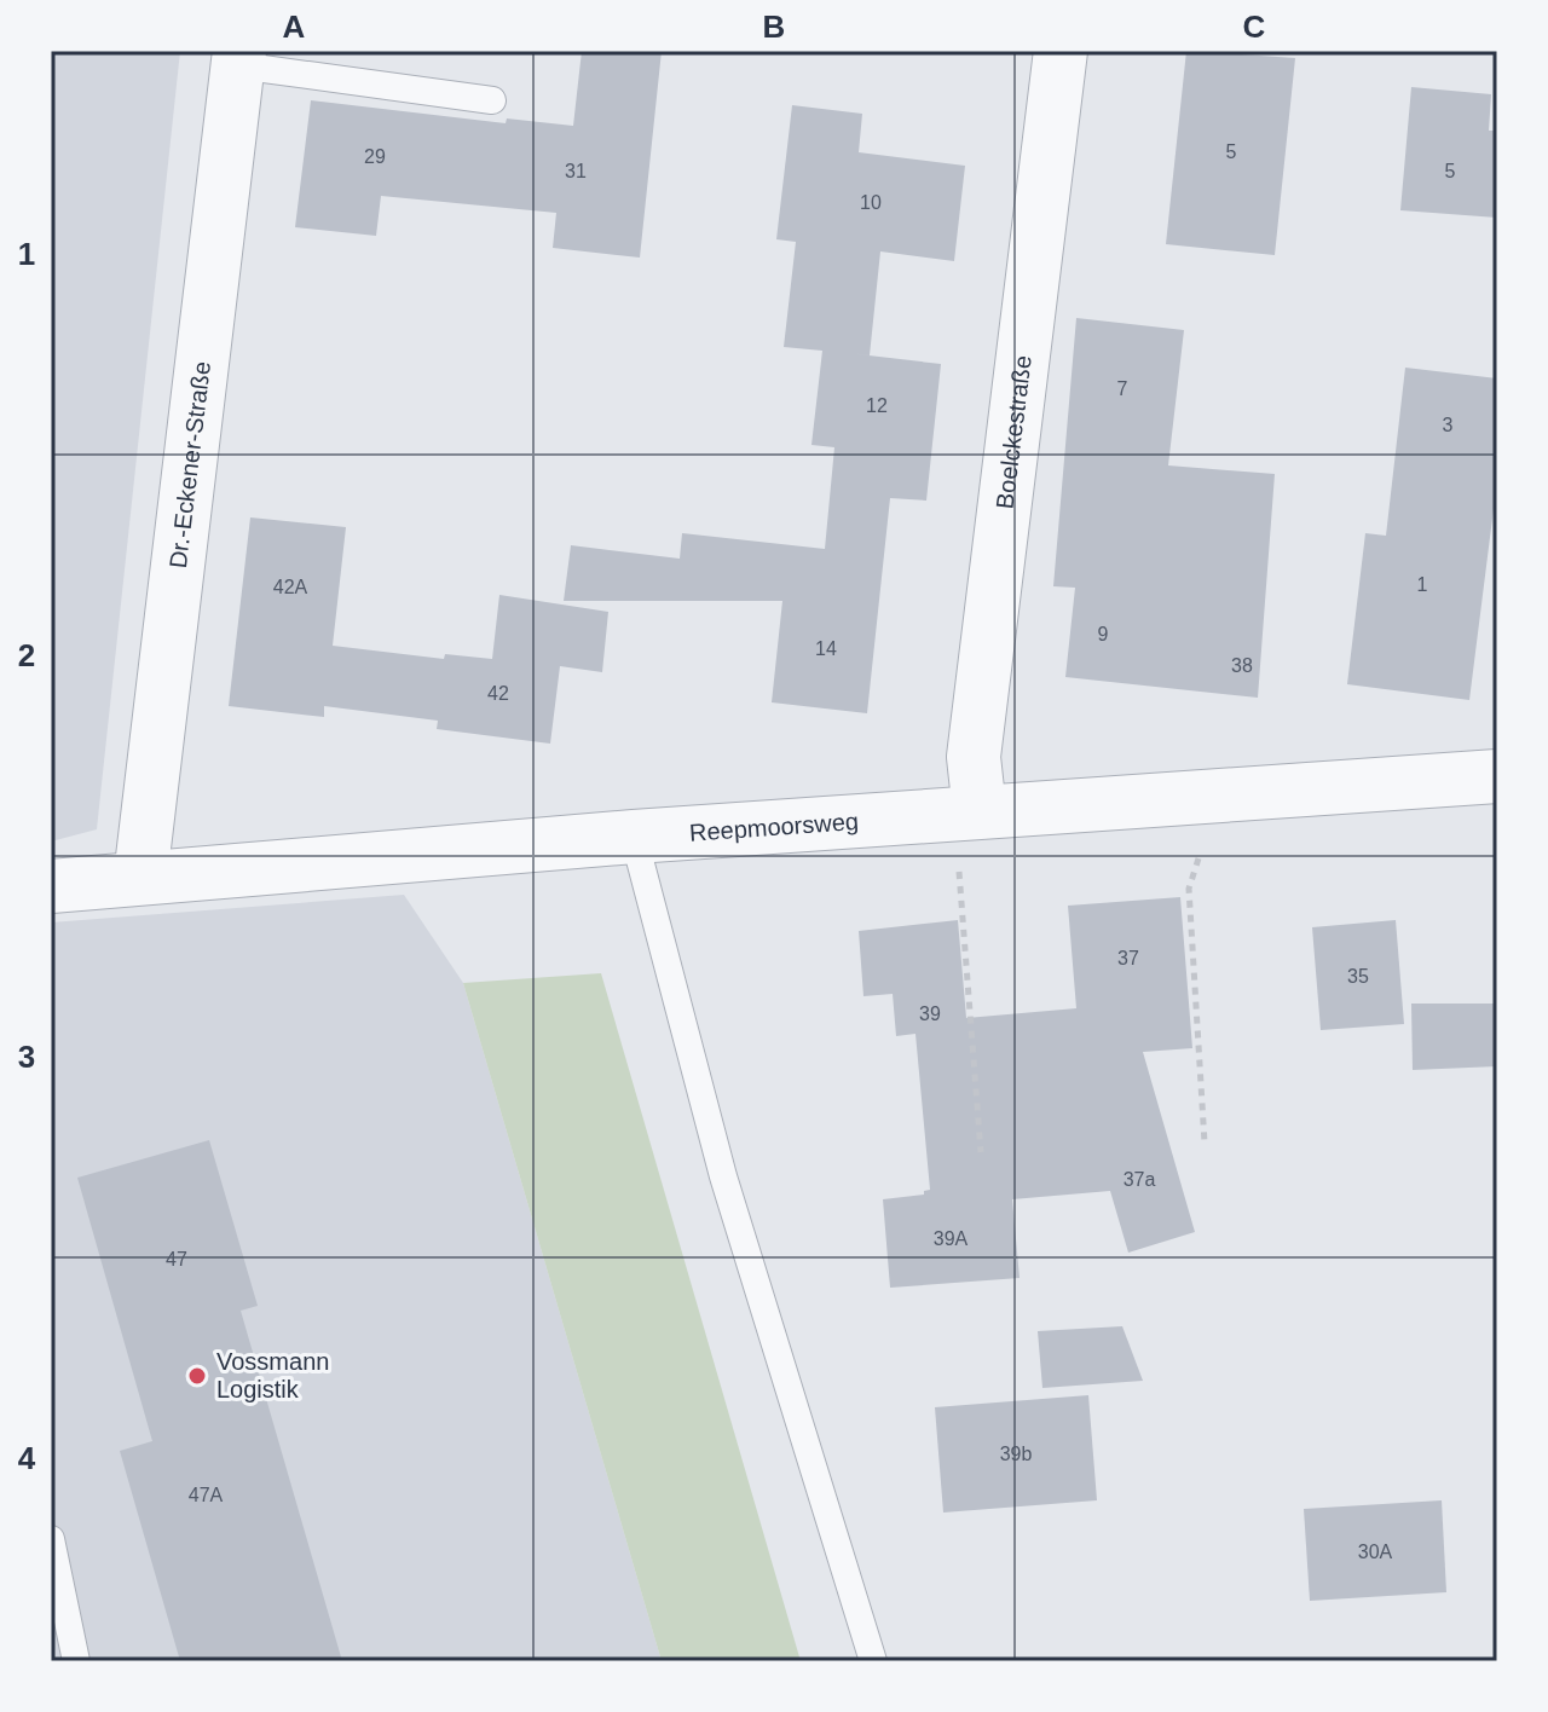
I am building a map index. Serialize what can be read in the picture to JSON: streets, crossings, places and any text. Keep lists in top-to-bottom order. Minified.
{"streets":{"street":["Boelckestraße","Dr.-Eckener-Straße","Reepmoorsweg"]},"crossings":[["Boelckestraße","Reepmoorsweg"],["Dr.-Eckener-Straße","Reepmoorsweg"]],"places":["Vossmann Logistik"],"house_numbers":["5","29","31","5","10","7","12","3","1","42A","9","14","38","42","37","35","39","37a","39A","47","39b","47A","30A"],"grid":{"columns":["A","B","C"],"rows":["1","2","3","4"]}}
